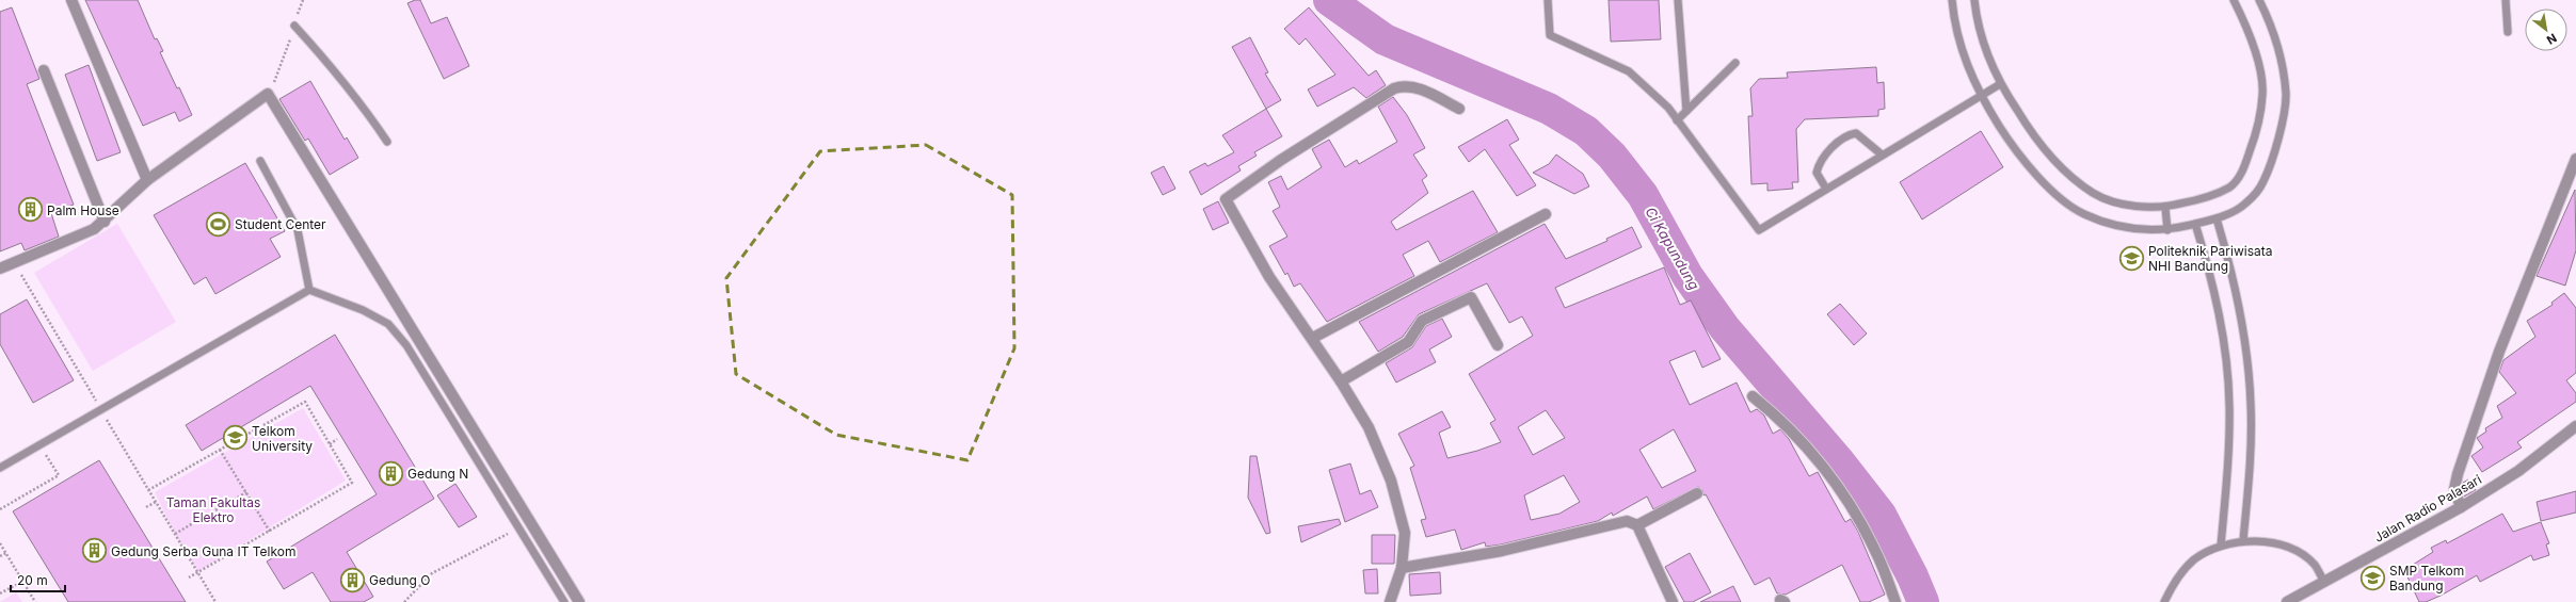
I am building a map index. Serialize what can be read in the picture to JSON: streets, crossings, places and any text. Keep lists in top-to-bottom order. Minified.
{"streets":{"street":["Jalan Radio Palasari"]},"water":["Ci Kapundung"],"parks":["Taman Fakultas Elektro"],"places":{"building":["Palm House","Gedung N","Gedung Serba Guna IT Telkom","Gedung O"],"sports":["Student Center"],"school or university":["Politeknik Pariwisata NHI Bandung","Telkom University","SMP Telkom Bandung"]},"scale_bar":"20 m","north":"bottom right"}
